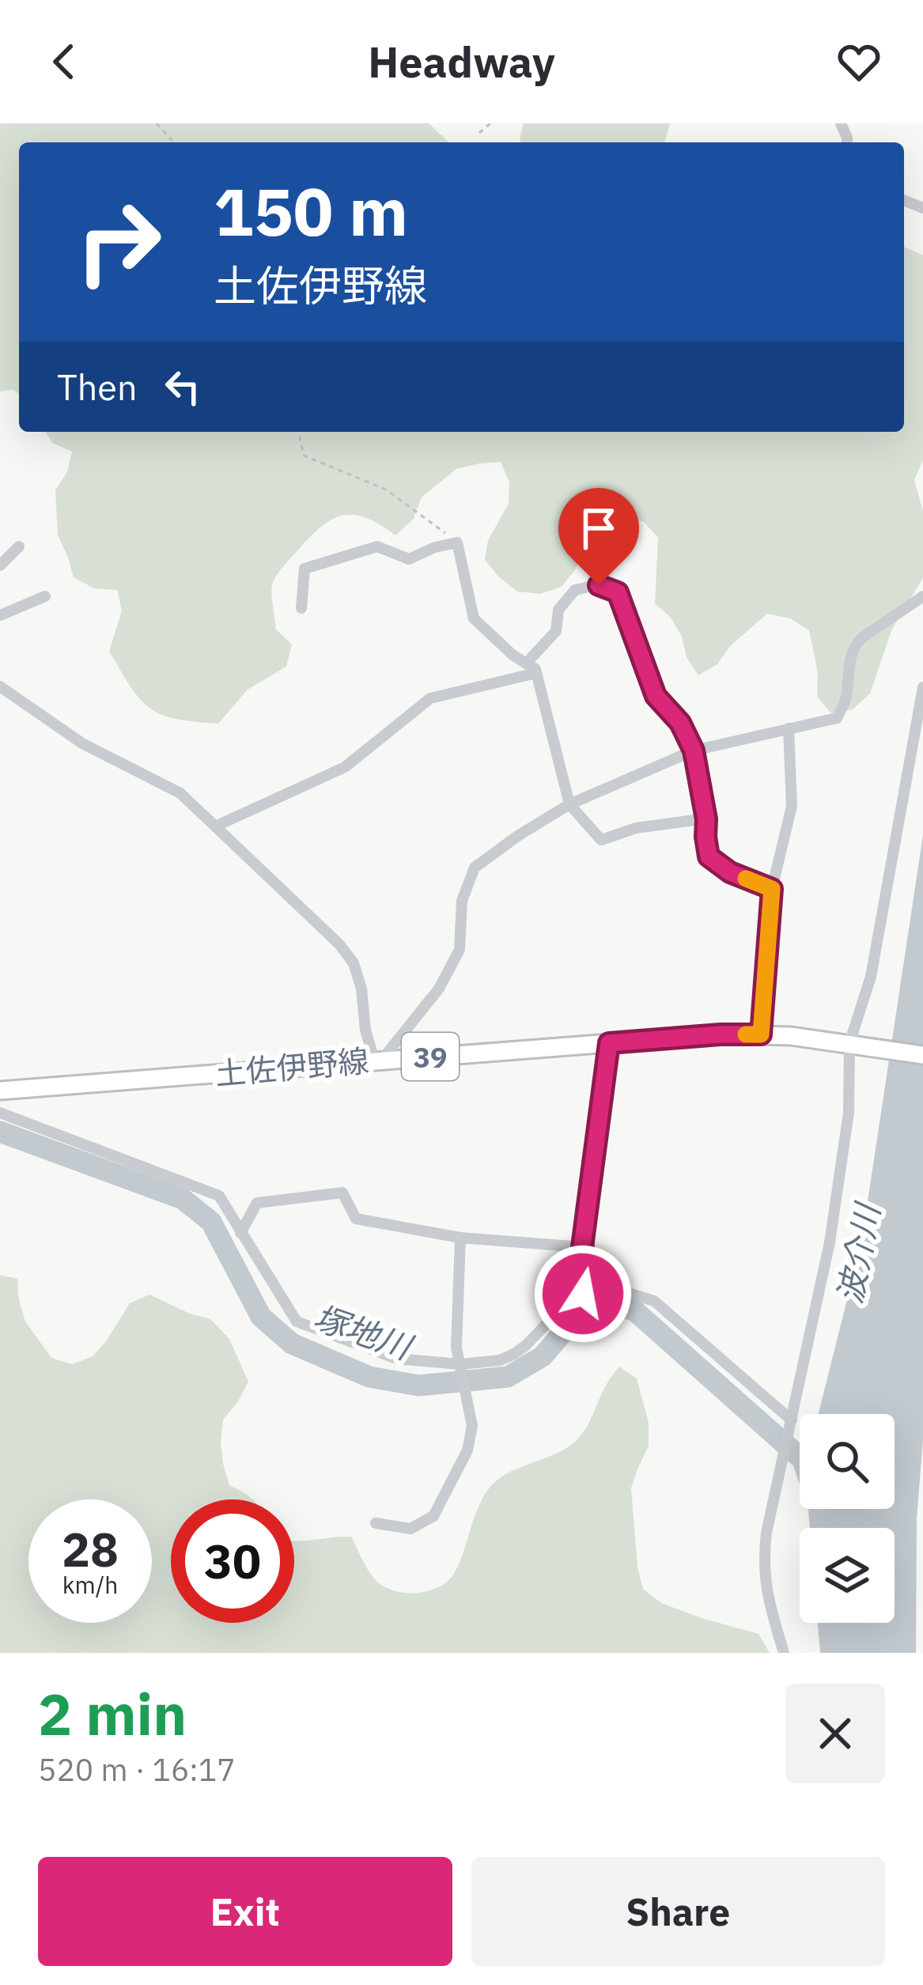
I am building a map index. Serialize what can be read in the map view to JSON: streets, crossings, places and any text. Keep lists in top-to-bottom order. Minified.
{"streets":{"main road":["39","土佐伊野線"]},"water":["波介川","塚地川"],"page":{"header":"Headway","turn":["150 m","土佐伊野線"],"then":"Then","speed":"28 km/h","limit":"30","heading":["2 min","520 m · 16:17"],"buttons":["Exit","Share"]}}
